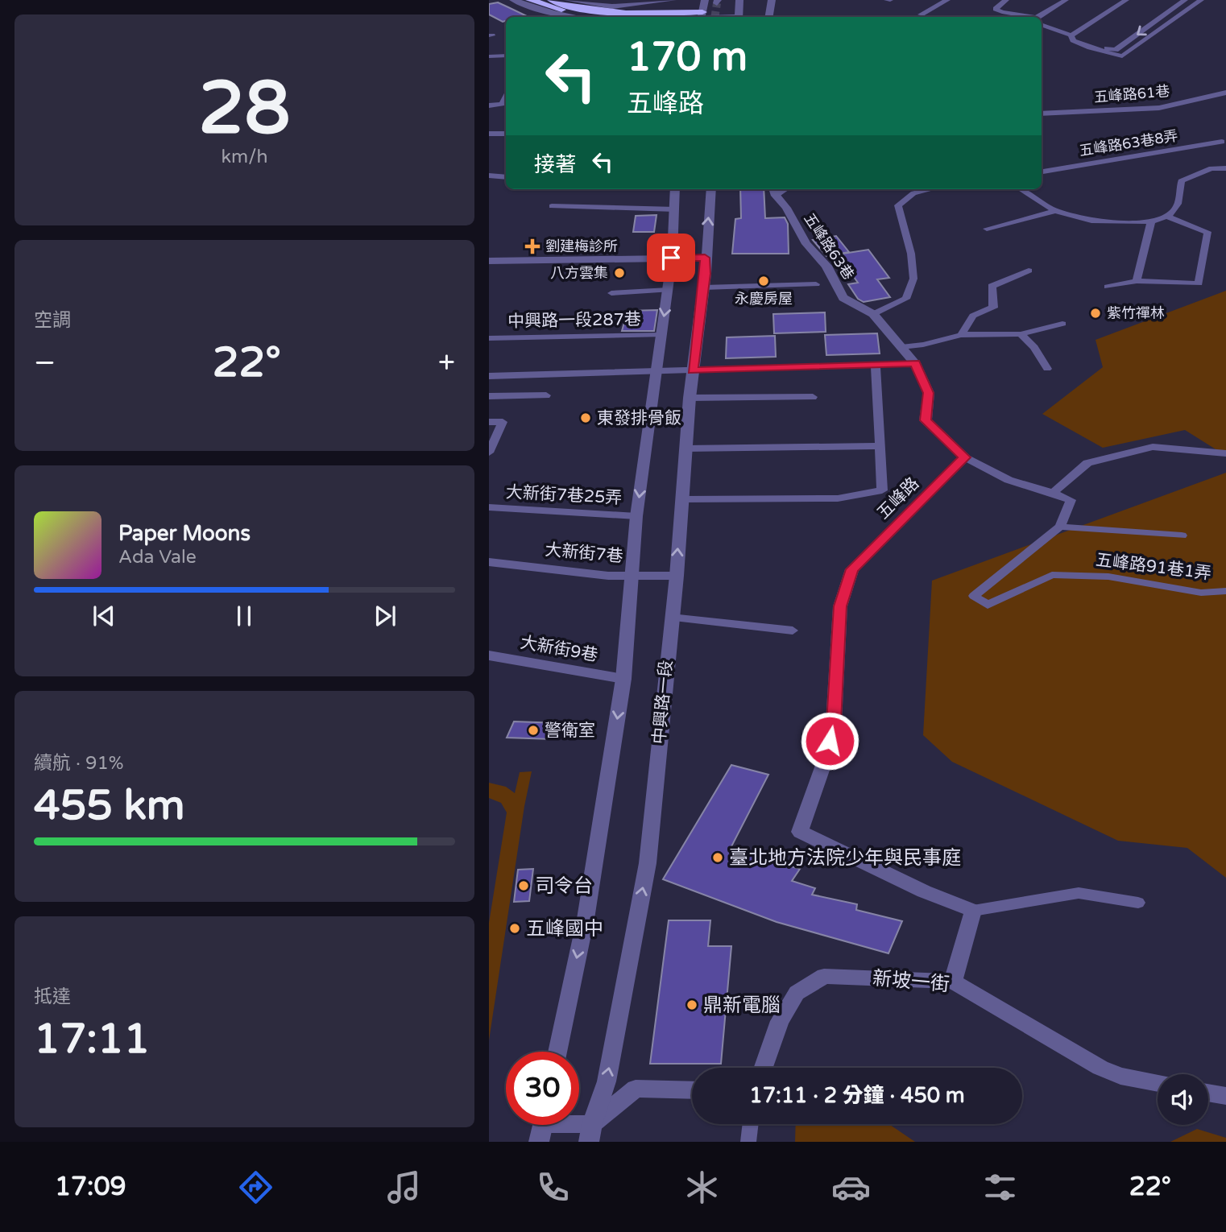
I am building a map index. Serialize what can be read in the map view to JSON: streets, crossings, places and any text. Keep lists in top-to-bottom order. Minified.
{"streets":{"street":["五峰路63巷","五峰路","大新街7巷","大新街9巷","中興路一段","新坡一街"],"lane":["五峰路61巷","五峰路63巷8弄","中興路一段287巷","大新街7巷25弄","五峰路91巷1弄"]},"crossings":[["大新街7巷","中興路一段"]],"places":{"health":["劉建梅診所"],"other":["八方雲集","永慶房屋","紫竹禪林","東發排骨飯","警衛室","臺北地方法院少年與民事庭","司令台","五峰國中","鼎新電腦"]},"page":{"tile":[["28","km/h"],"空調",["續航 · 91%","455 km"],["抵達","17:11"]],"turn":["170 m","五峰路"],"then":"接著","heat":["−","22°","+"],"song":["Paper Moons","Ada Vale"],"limit":"30","trip":"17:11 · 2 分鐘 · 450 m","tabs":["17:09","22°"]}}
